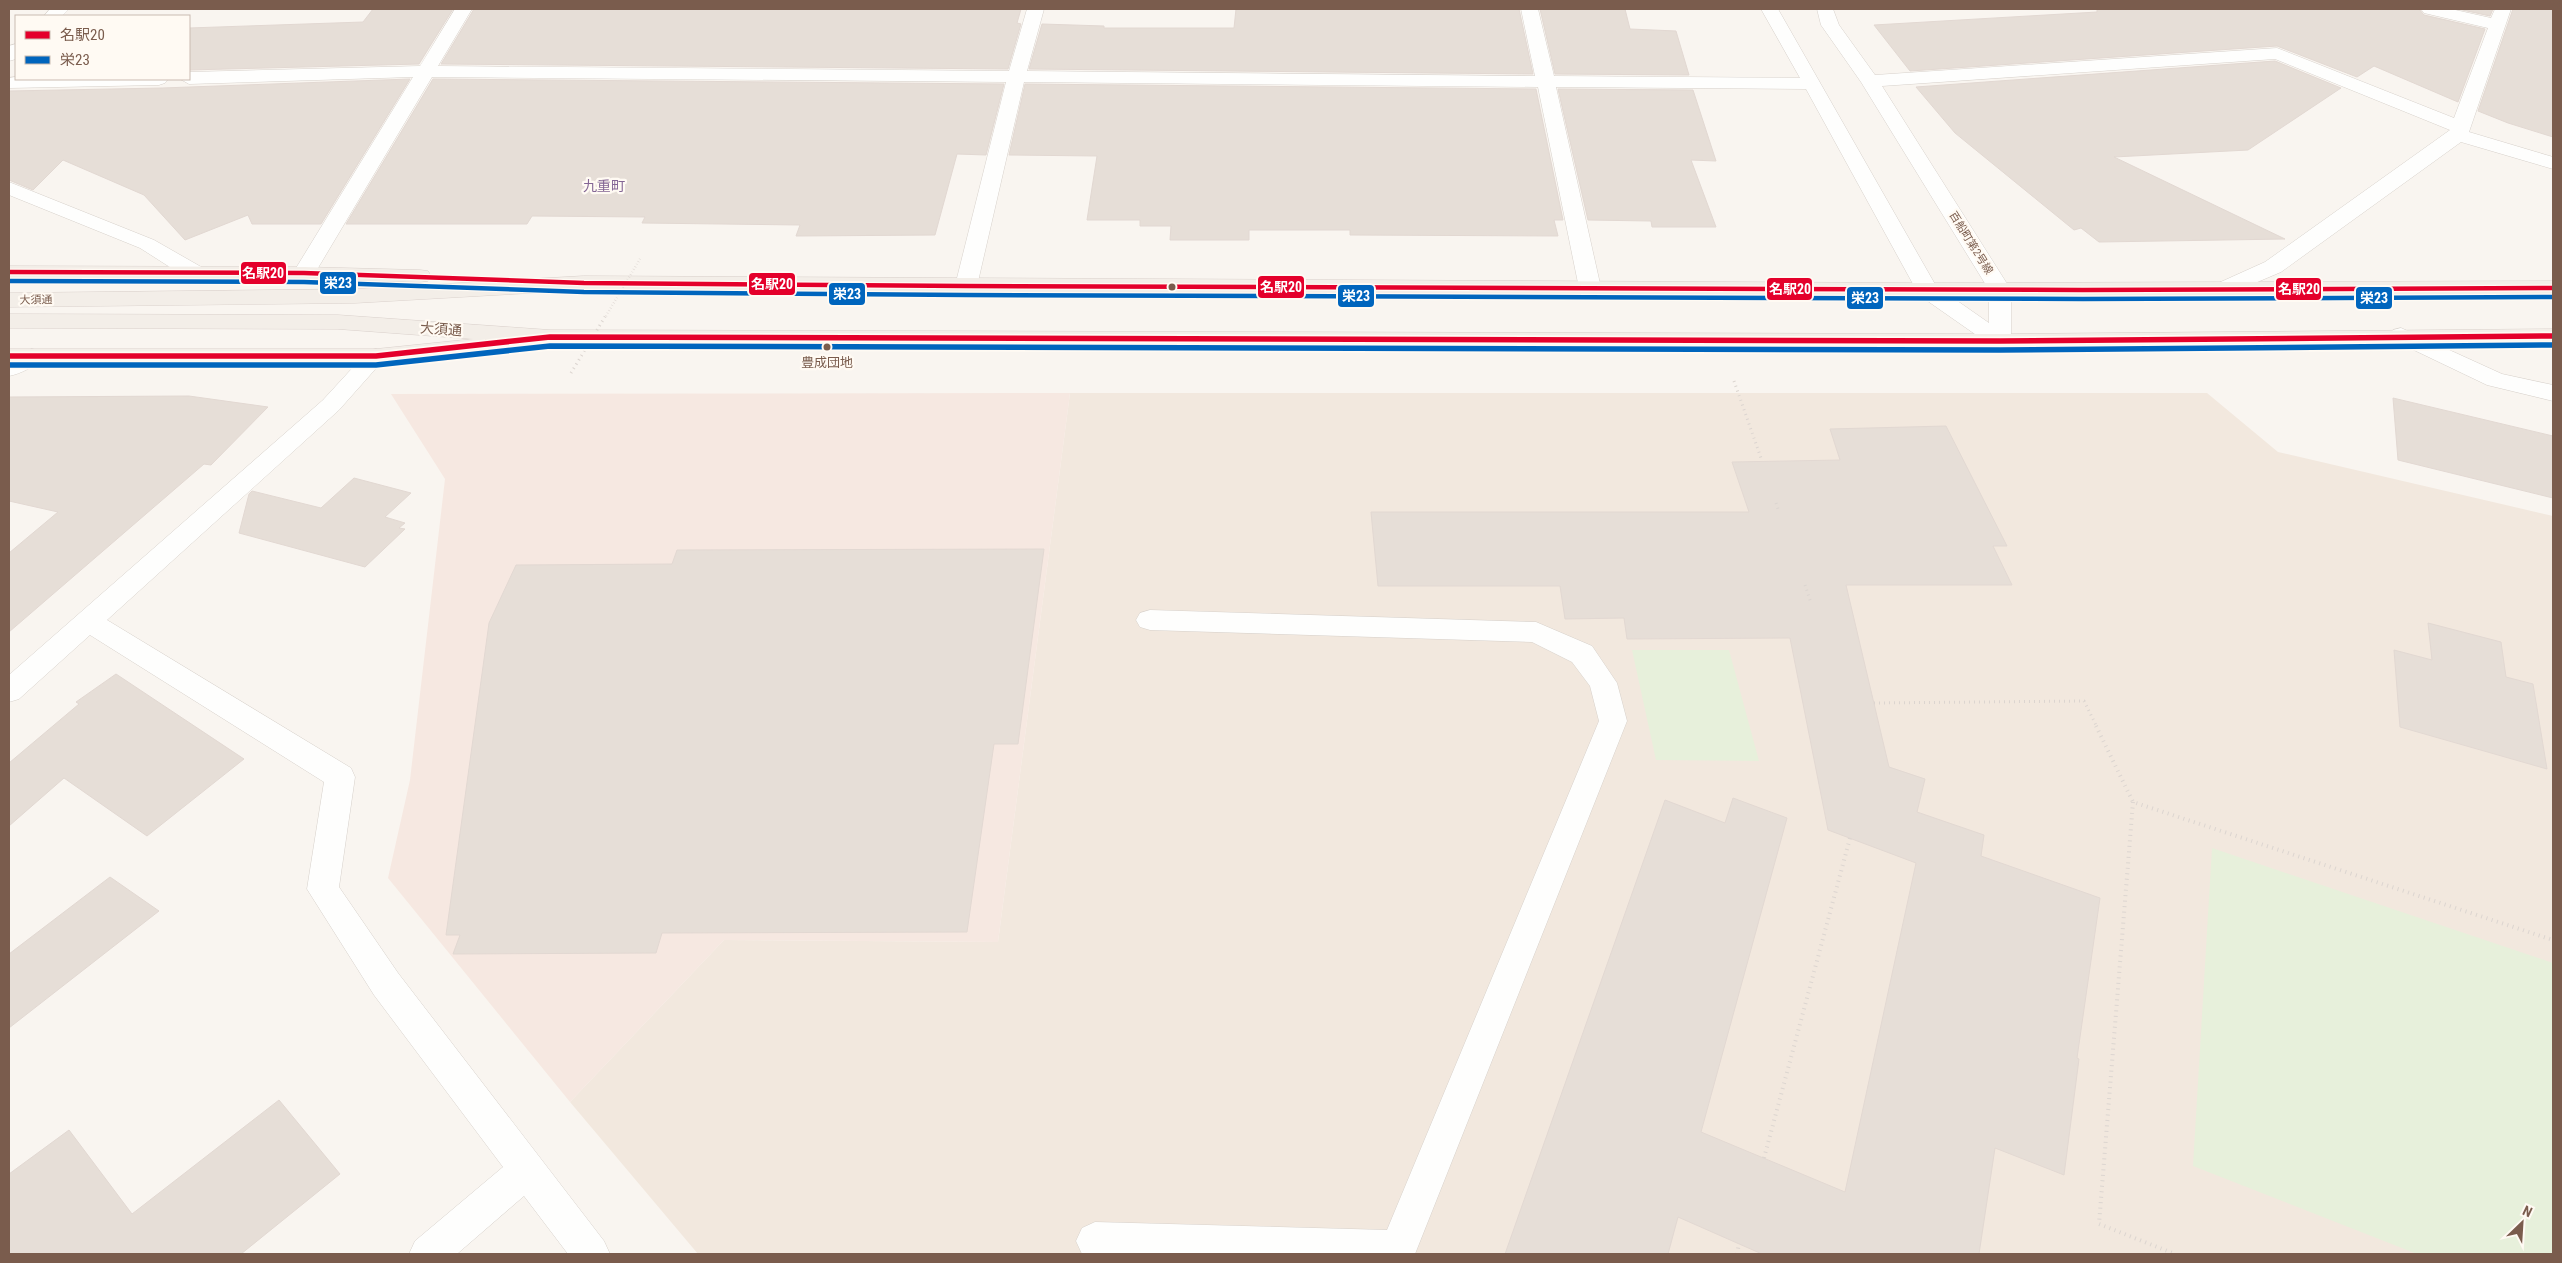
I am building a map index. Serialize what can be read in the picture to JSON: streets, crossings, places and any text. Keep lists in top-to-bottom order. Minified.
{"streets":{"main road":["大須通"],"street":["百船町第2号線"]},"crossings":[["百船町第2号線","大須通"]],"districts":["九重町"],"places":["豊成団地"],"lines":["transit line 名駅20","transit line 栄23"],"legend":["名駅20","栄23"],"north":"top right"}
